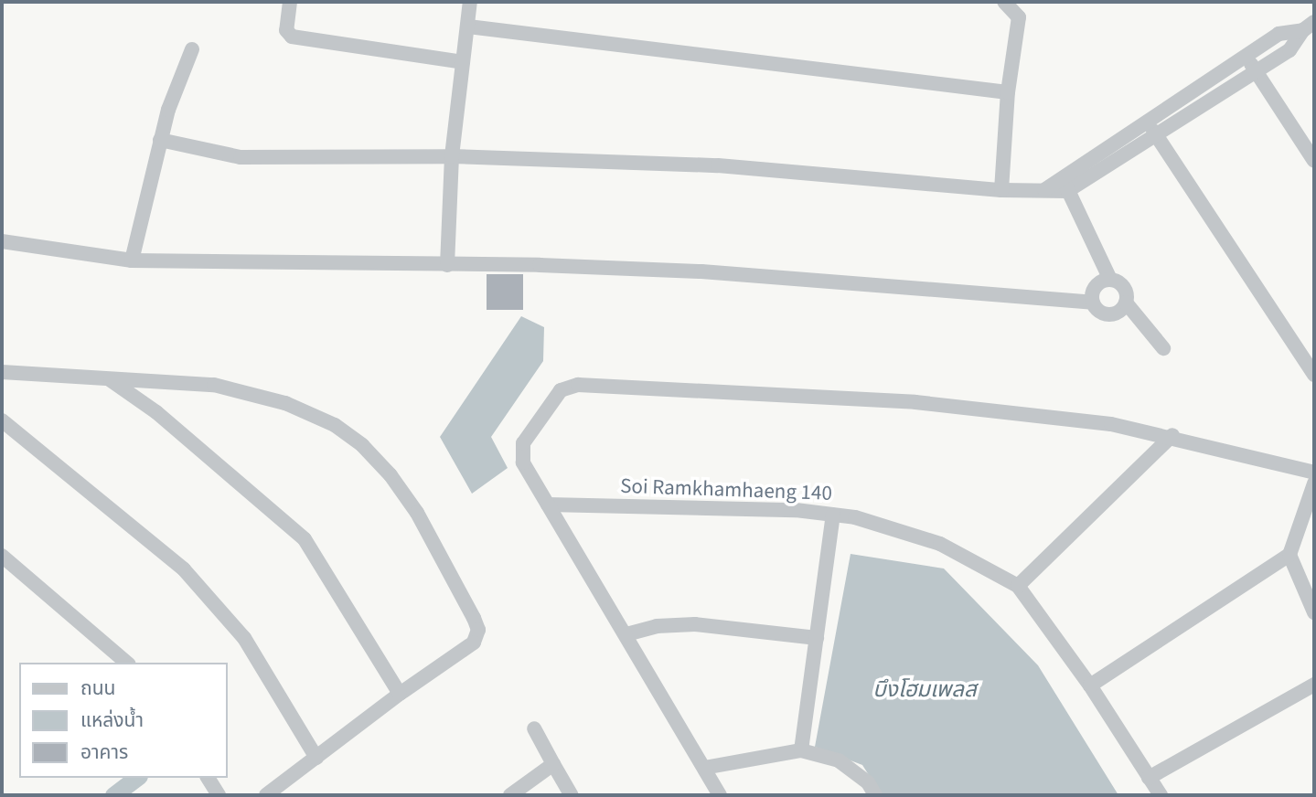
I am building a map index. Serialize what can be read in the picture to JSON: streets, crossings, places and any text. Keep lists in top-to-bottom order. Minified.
{"streets":{"street":["Soi Ramkhamhaeng 140"]},"water":["บึงโฮมเพลส"],"legend":["ถนน","แหล่งน้ำ","อาคาร"]}
